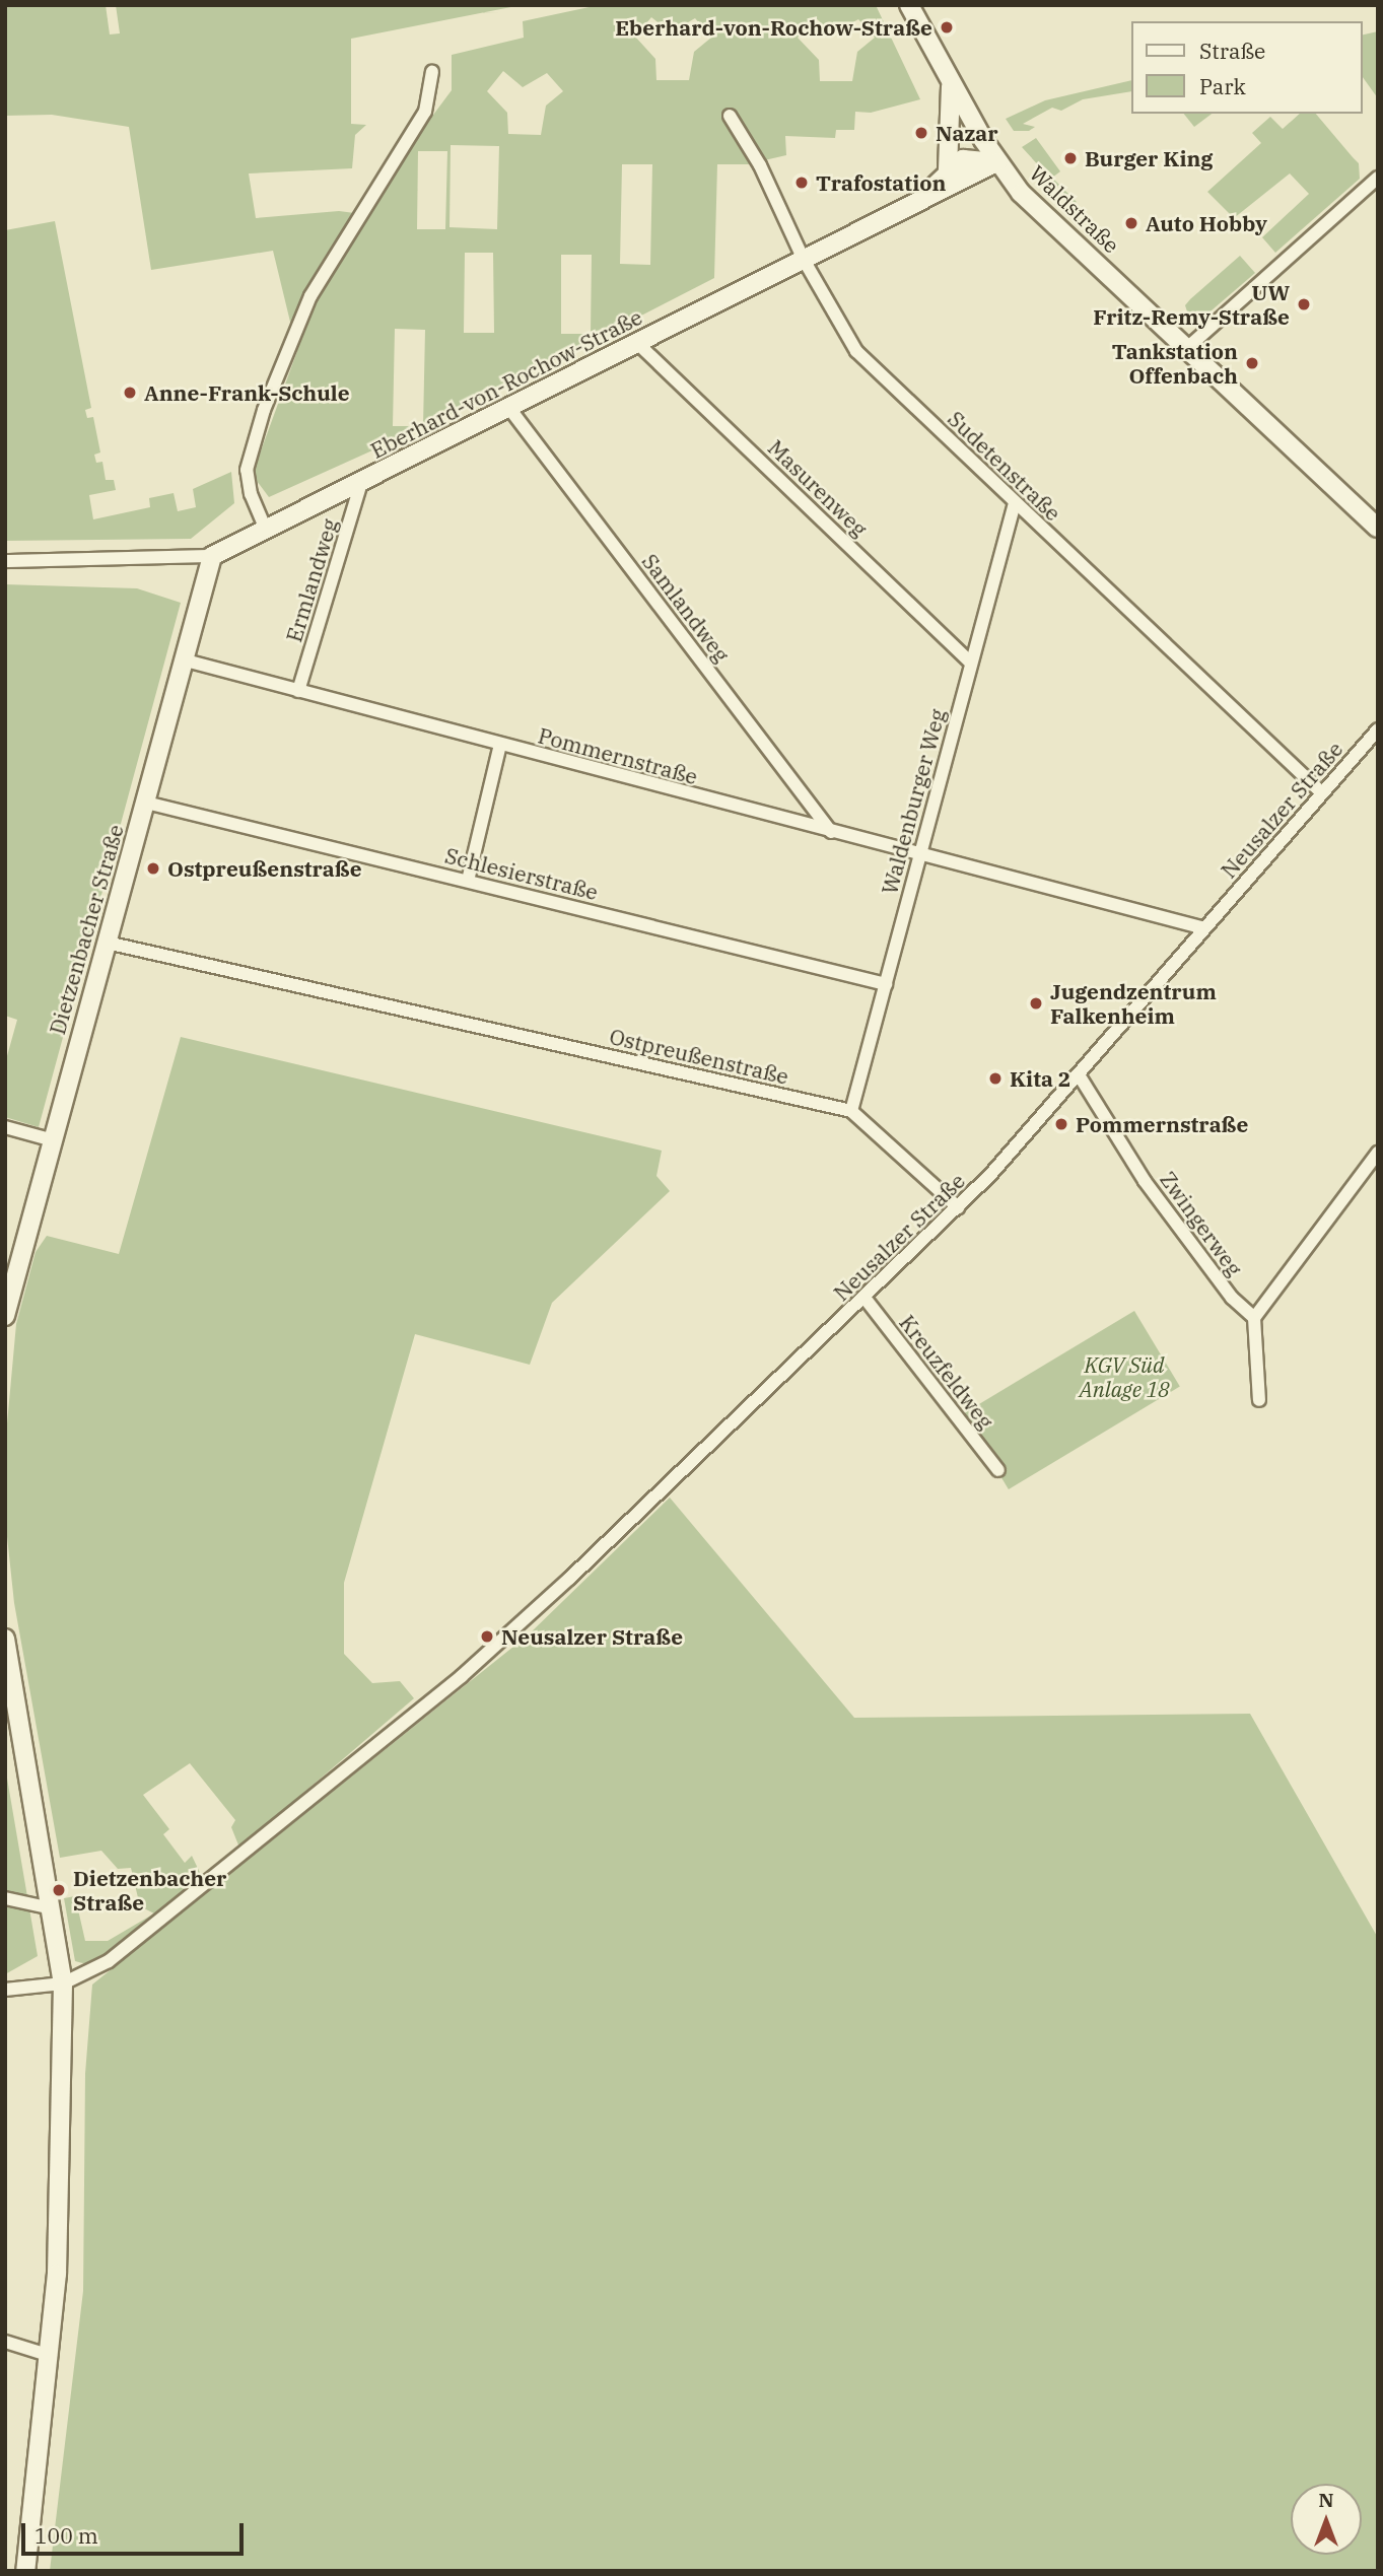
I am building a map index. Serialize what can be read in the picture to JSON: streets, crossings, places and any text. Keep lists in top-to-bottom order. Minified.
{"streets":{"main road":["Waldstraße","Eberhard-von-Rochow-Straße","Dietzenbacher Straße"],"street":["Sudetenstraße","Masurenweg","Ermlandweg","Samlandweg","Pommernstraße","Waldenburger Weg","Neusalzer Straße","Schlesierstraße","Ostpreußenstraße","Zwingerweg","Kreuzfeldweg"]},"crossings":[["Waldstraße","Eberhard-von-Rochow-Straße"],["Eberhard-von-Rochow-Straße","Sudetenstraße"],["Eberhard-von-Rochow-Straße","Masurenweg"],["Eberhard-von-Rochow-Straße","Ermlandweg"],["Eberhard-von-Rochow-Straße","Samlandweg"],["Eberhard-von-Rochow-Straße","Dietzenbacher Straße"],["Sudetenstraße","Waldenburger Weg"],["Sudetenstraße","Neusalzer Straße"],["Masurenweg","Waldenburger Weg"],["Ermlandweg","Pommernstraße"],["Samlandweg","Pommernstraße"],["Pommernstraße","Waldenburger Weg"],["Pommernstraße","Neusalzer Straße"],["Pommernstraße","Dietzenbacher Straße"],["Waldenburger Weg","Schlesierstraße"],["Waldenburger Weg","Ostpreußenstraße"],["Neusalzer Straße","Ostpreußenstraße"],["Neusalzer Straße","Zwingerweg"],["Neusalzer Straße","Kreuzfeldweg"],["Schlesierstraße","Dietzenbacher Straße"],["Dietzenbacher Straße","Ostpreußenstraße"]],"parks":["KGV Süd Anlage 18"],"places":["Eberhard-von-Rochow-Straße","Nazar","Burger King","Trafostation","Auto Hobby","UW Fritz-Remy-Straße","Tankstation Offenbach","Anne-Frank-Schule","Ostpreußenstraße","Jugendzentrum Falkenheim","Kita 2","Pommernstraße","Neusalzer Straße","Dietzenbacher Straße"],"legend":["Straße","Park"],"scale_bar":"100 m","north":"top"}
